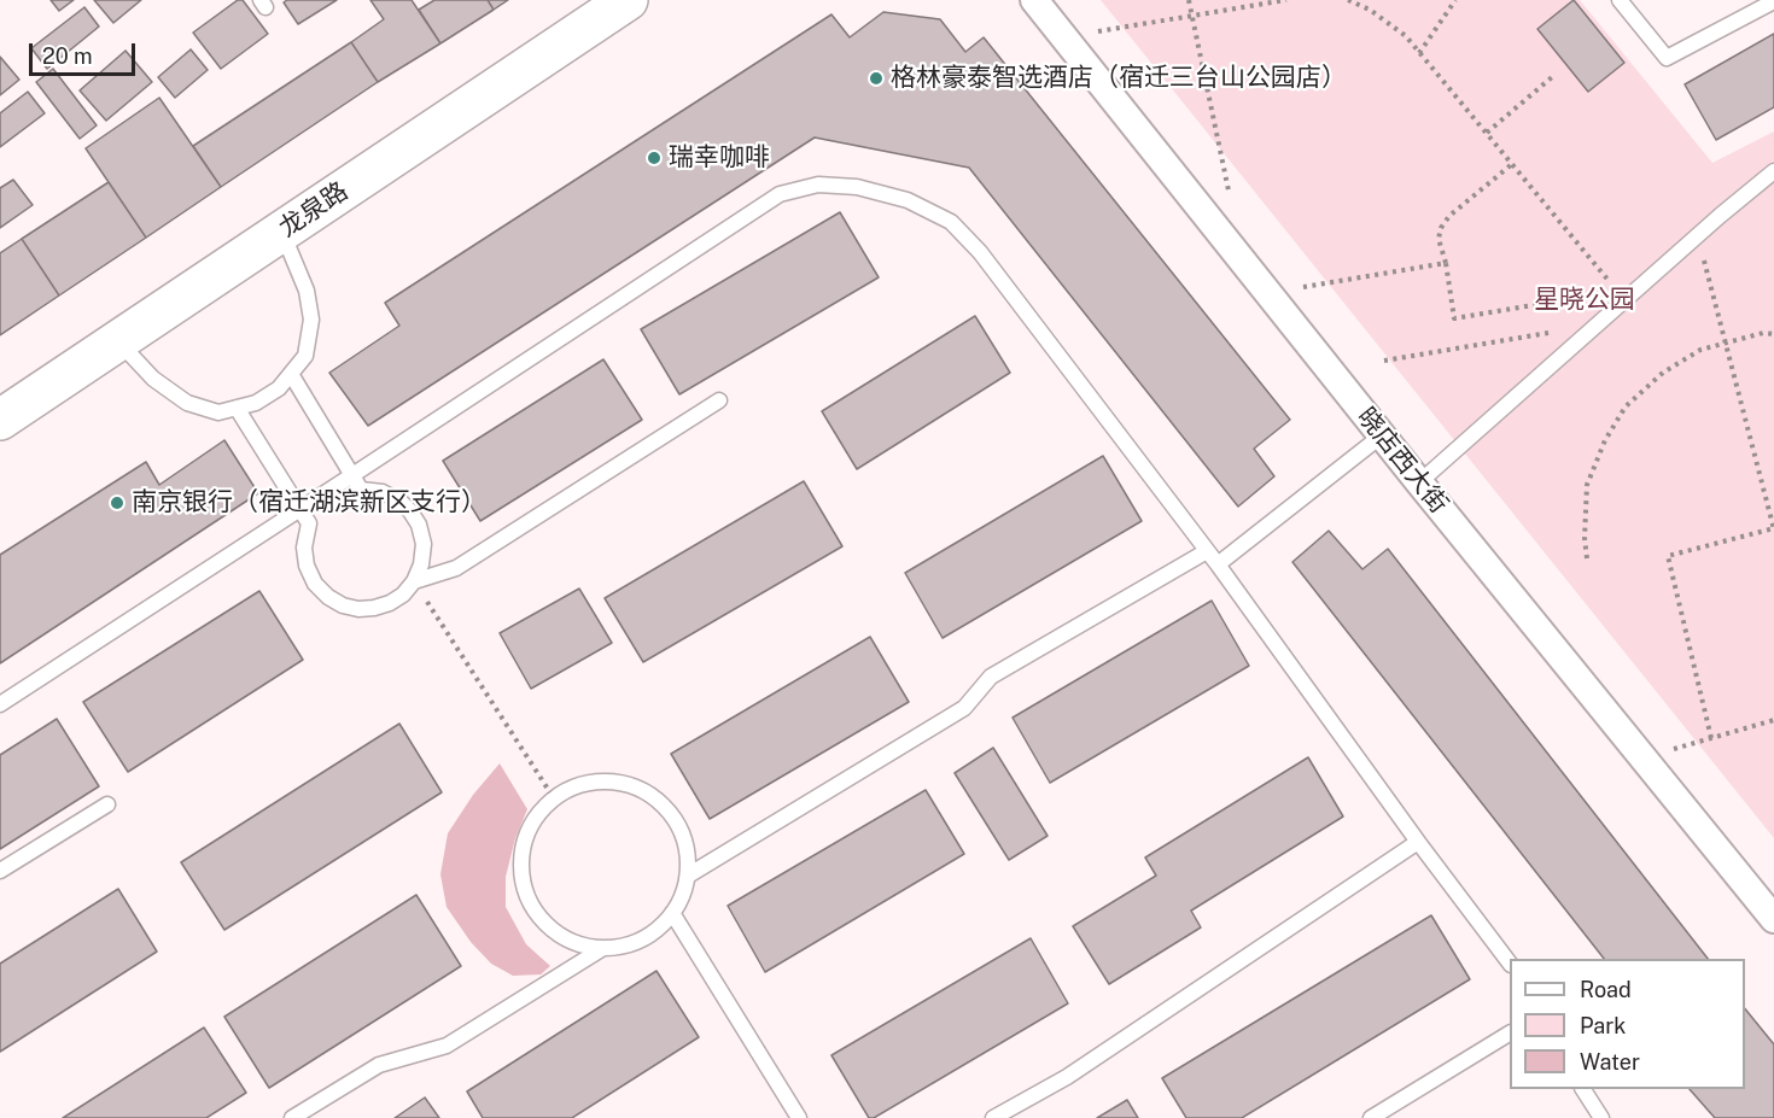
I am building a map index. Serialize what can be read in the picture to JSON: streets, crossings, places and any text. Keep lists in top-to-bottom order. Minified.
{"streets":{"street":["龙泉路","晓店西大街"]},"parks":["星晓公园"],"places":["格林豪泰智选酒店（宿迁三台山公园店）","瑞幸咖啡","南京银行（宿迁湖滨新区支行）"],"legend":["Road","Park","Water"],"scale_bar":"20 m"}
